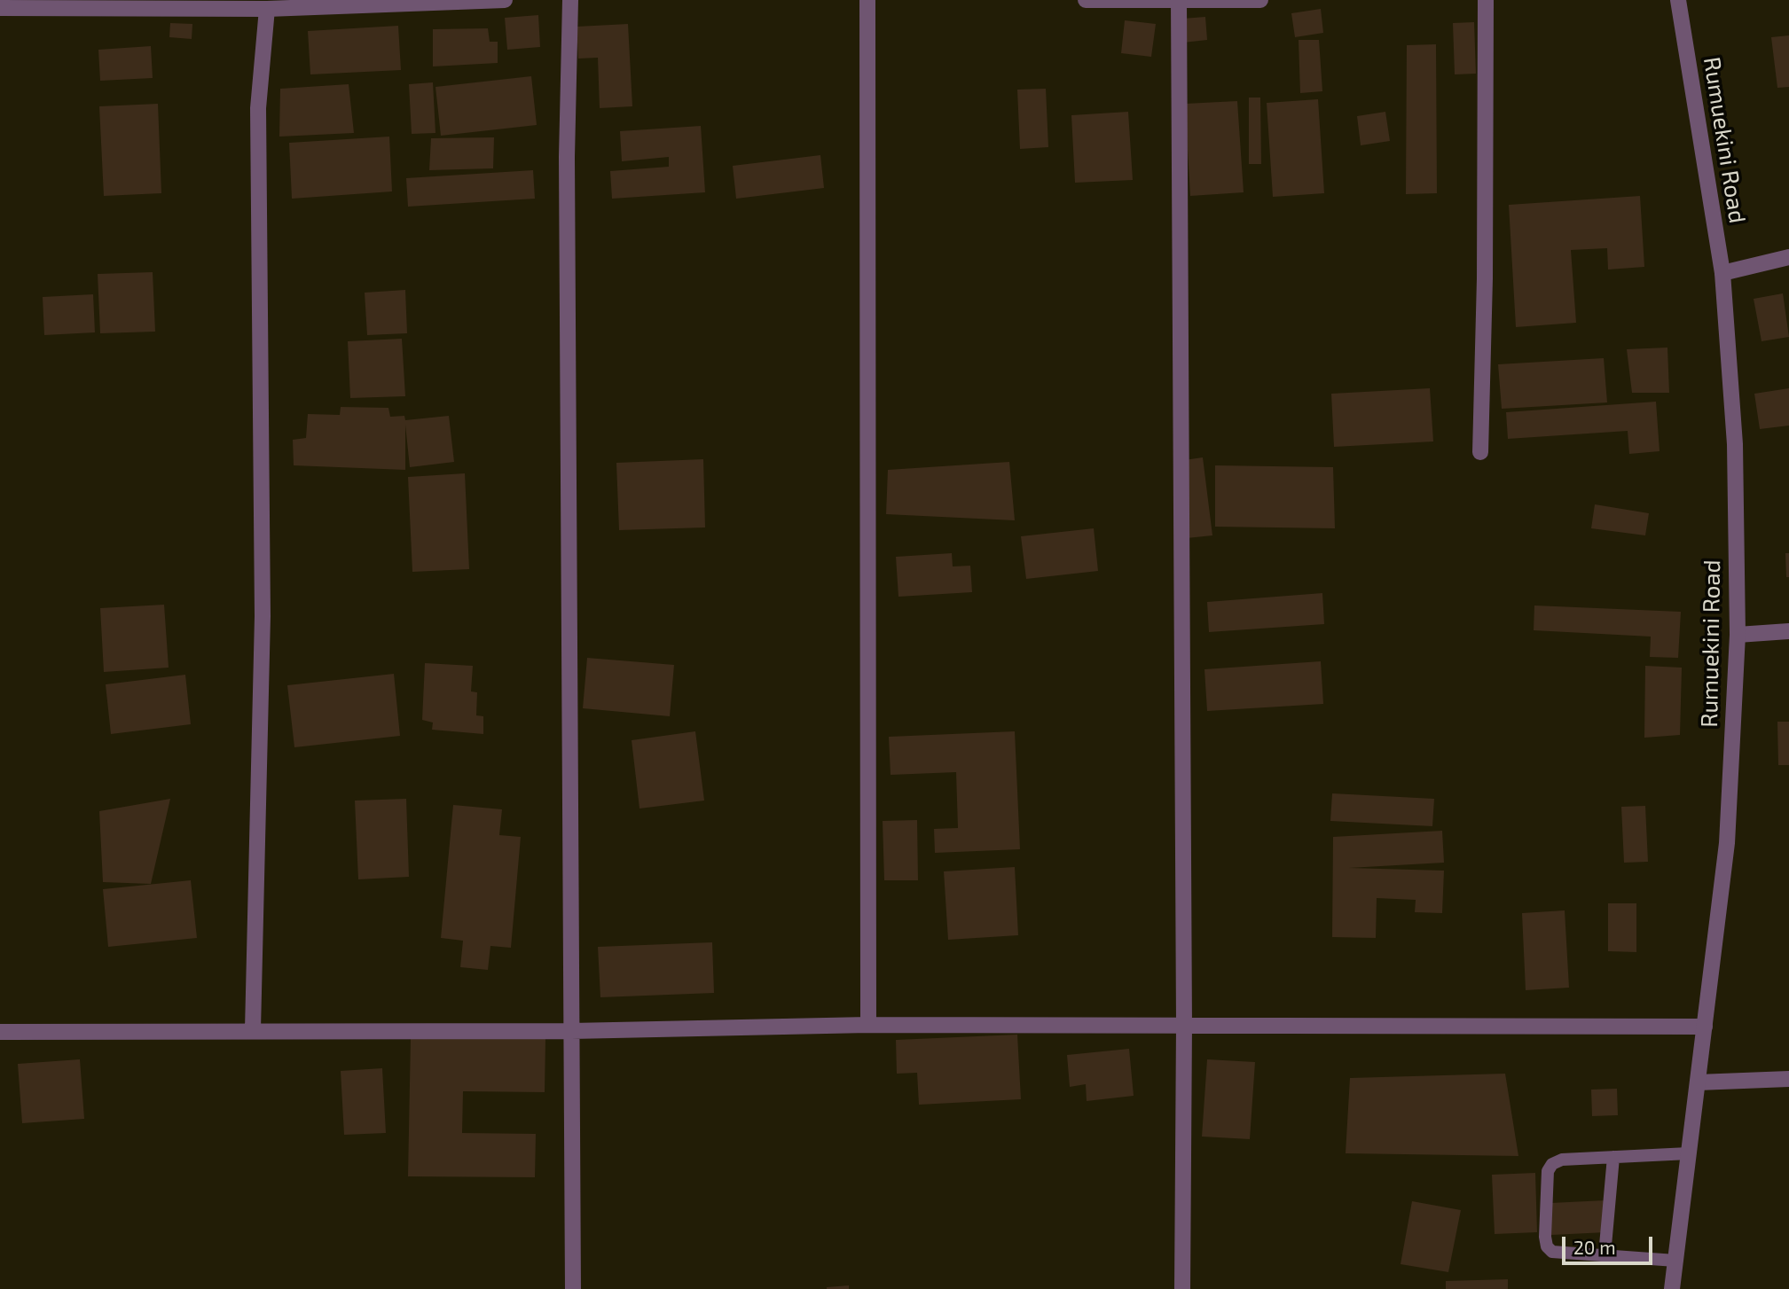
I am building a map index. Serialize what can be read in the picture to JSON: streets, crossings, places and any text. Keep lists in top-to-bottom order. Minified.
{"streets":{"street":["Rumuekini Road"]},"scale_bar":"20 m"}
